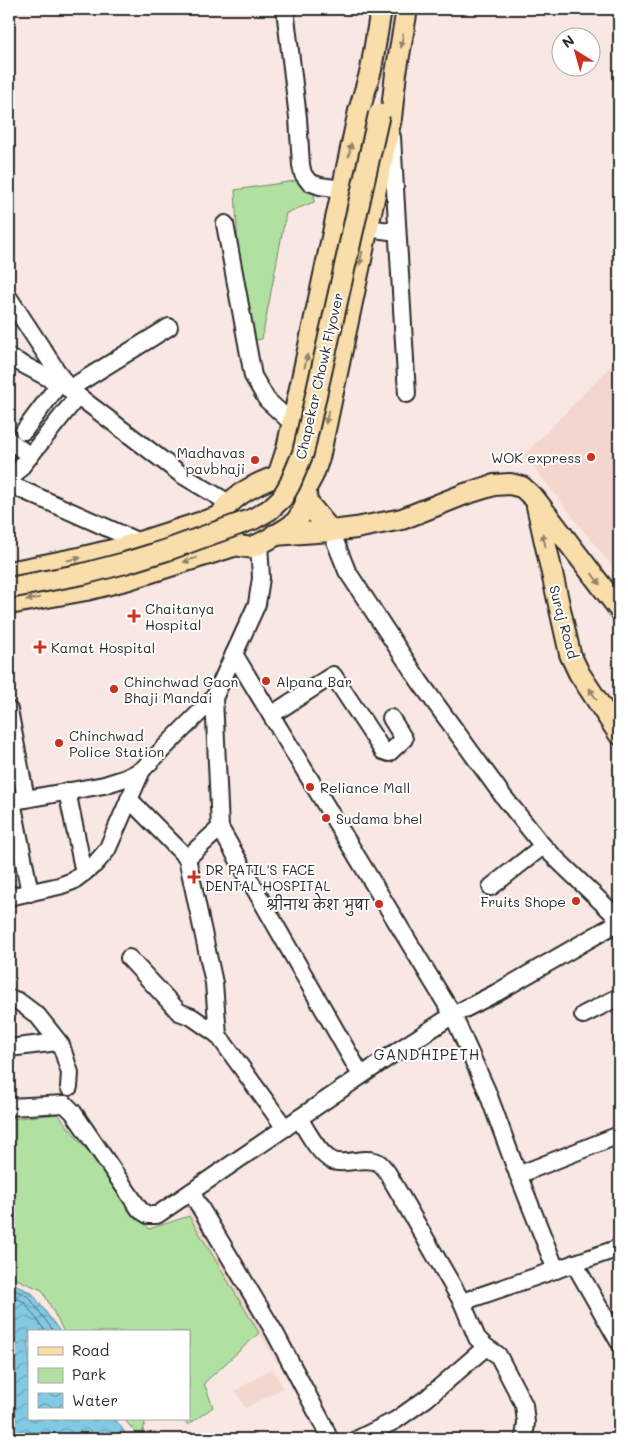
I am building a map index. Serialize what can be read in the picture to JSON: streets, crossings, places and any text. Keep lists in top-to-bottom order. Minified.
{"streets":{"main road":["Chapekar Chowk Flyover","Suraj Road"]},"districts":["GANDHIPETH"],"places":{"other":["WOK express","Madhavas pavbhaji","Alpana Bar","Chinchwad Gaon Bhaji Mandai","Chinchwad Police Station","Reliance Mall","Sudama bhel","Fruits Shope","श्रीनाथ केश भुषा"],"health":["Chaitanya Hospital","Kamat Hospital","DR PATIL'S FACE DENTAL HOSPITAL"]},"legend":["Road","Park","Water"],"north":"top left"}
